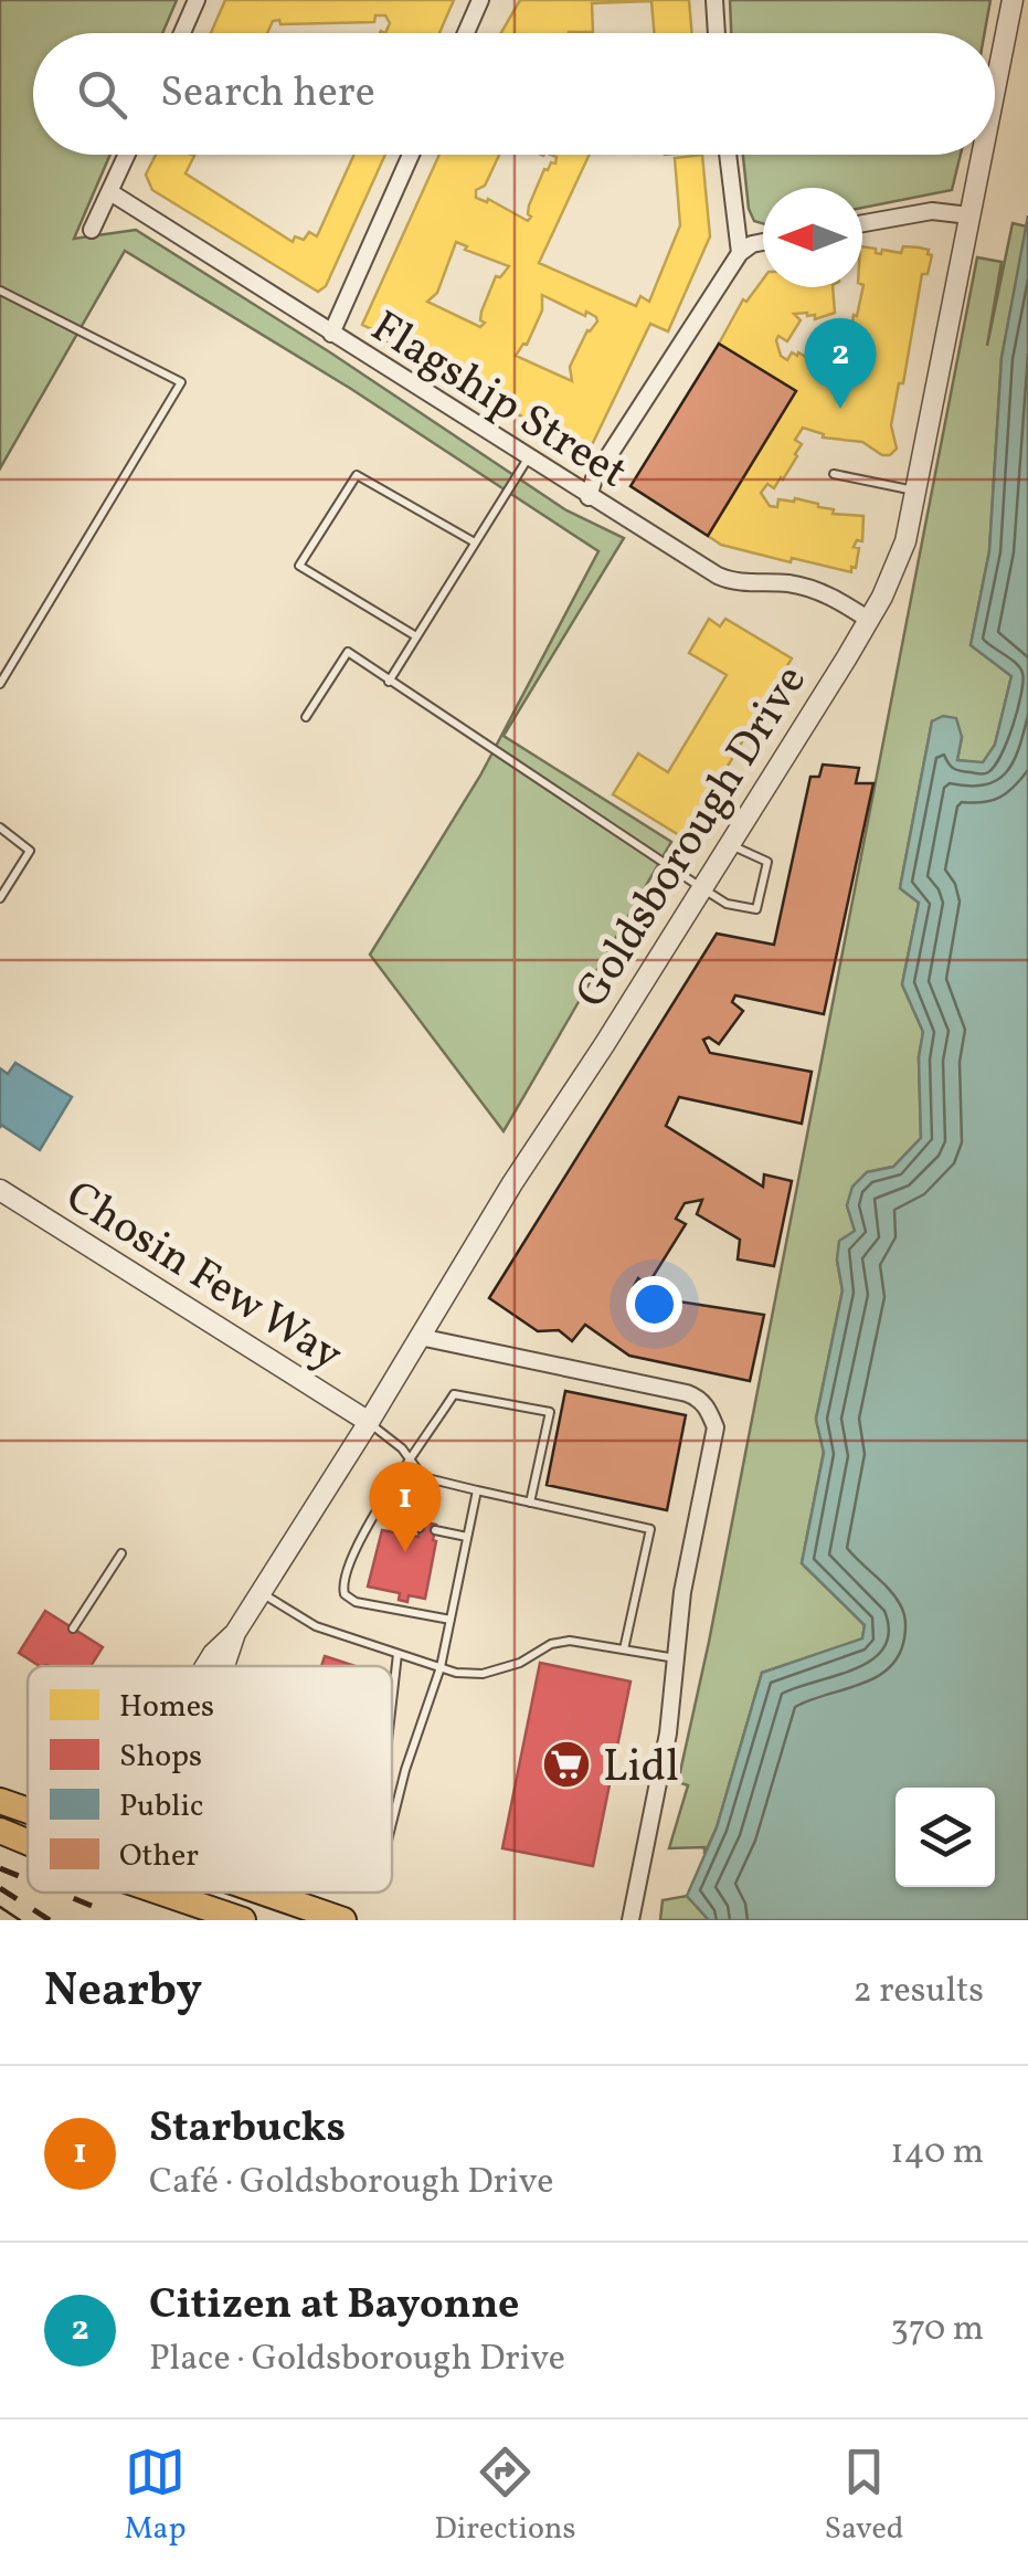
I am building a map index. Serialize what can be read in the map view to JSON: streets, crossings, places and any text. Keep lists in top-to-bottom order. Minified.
{"streets":{"street":["Flagship Street","Goldsborough Drive","Chosin Few Way"]},"crossings":[["Flagship Street","Goldsborough Drive"],["Goldsborough Drive","Chosin Few Way"]],"places":{"supermarket":["Lidl"]},"legend":["Homes","Shops","Public","Other"],"north":"left","page":{"search":"Search here","pins":["2","1"],"heading":["Nearby","2 results"],"list":[{"mark":"1","name":"Starbucks","note":"Café · Goldsborough Drive","value":"140 m"},{"mark":"2","name":"Citizen at Bayonne","note":"Place · Goldsborough Drive","value":"370 m"}],"nav":["Map","Directions","Saved"]}}
